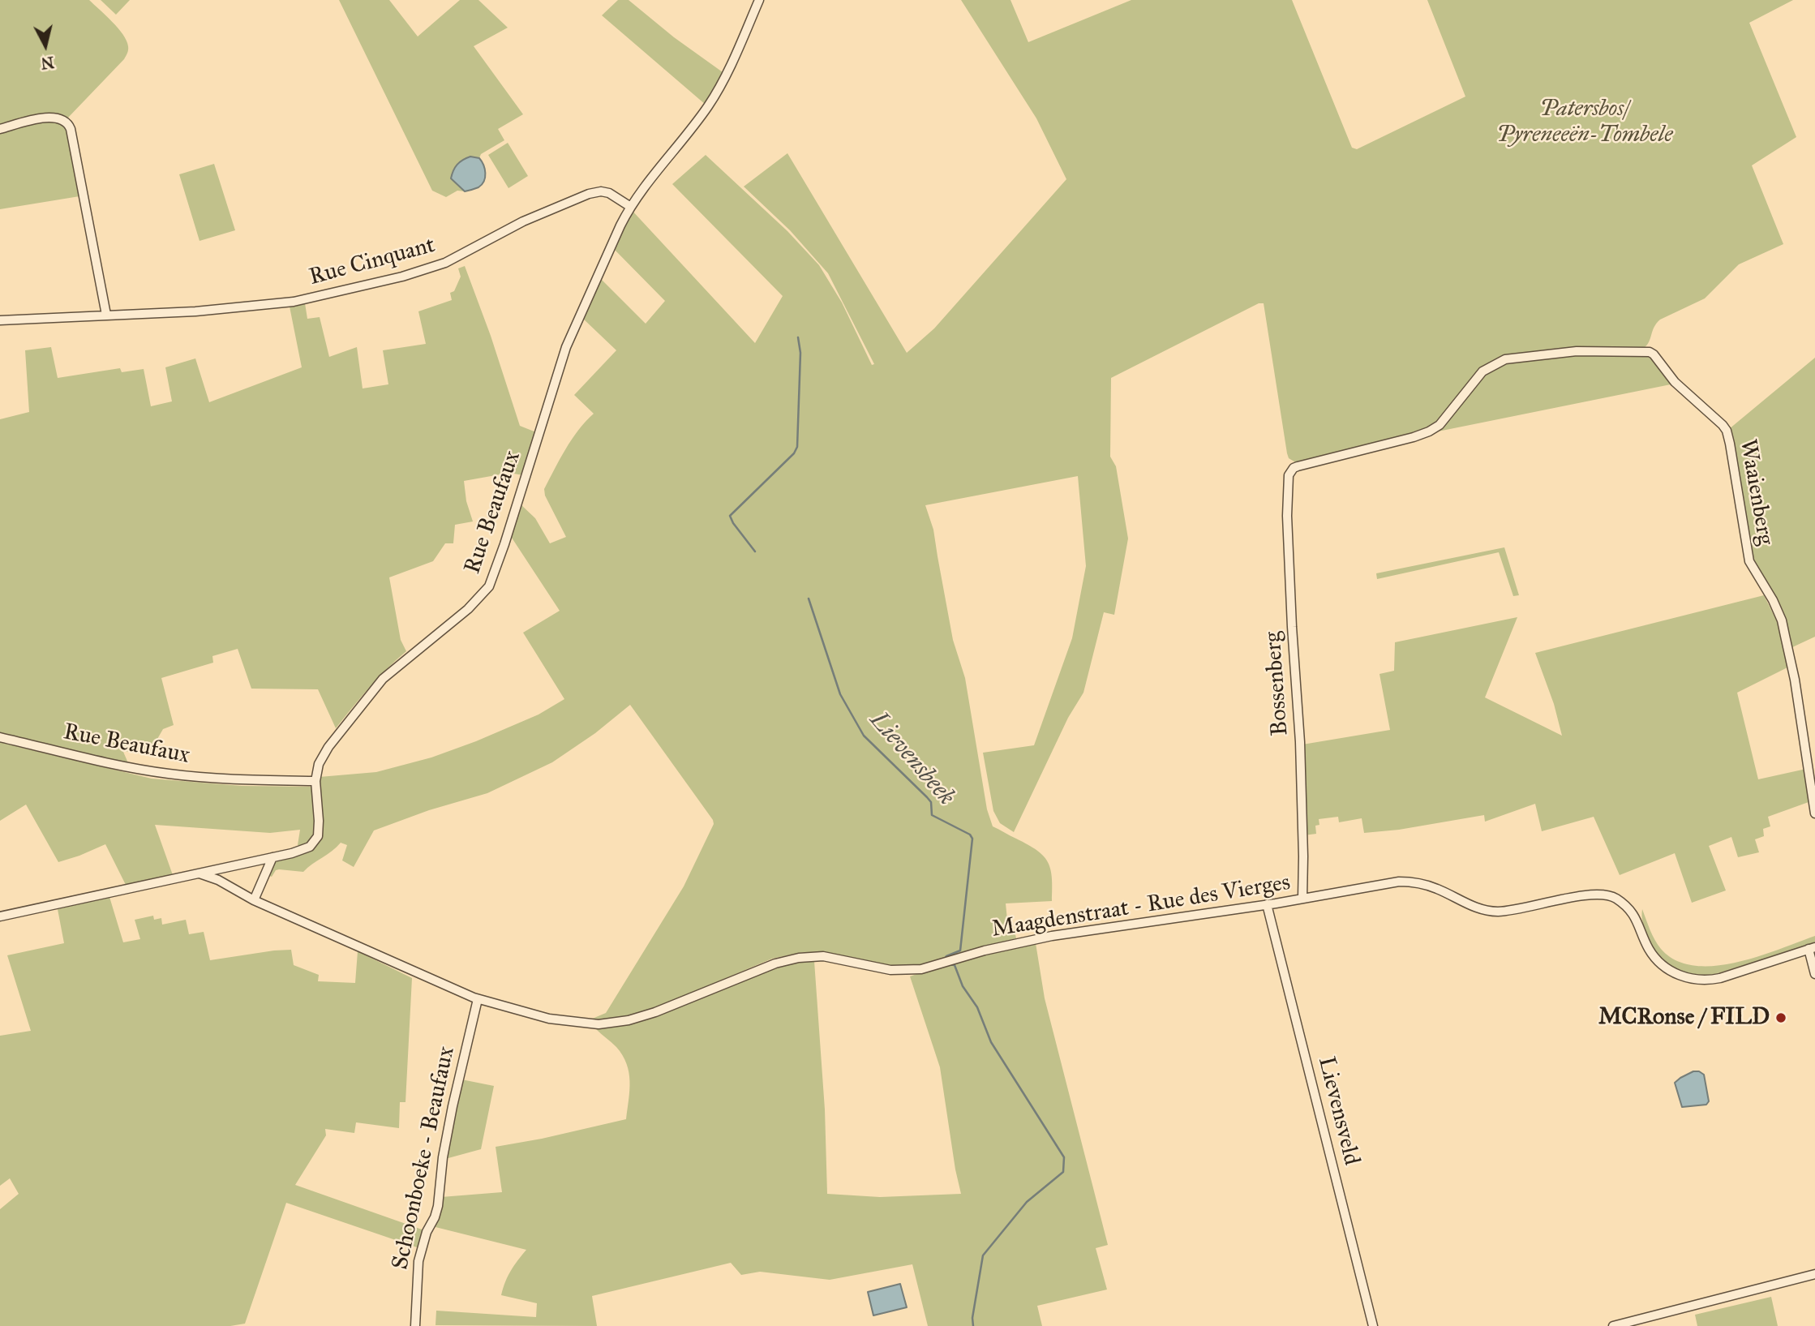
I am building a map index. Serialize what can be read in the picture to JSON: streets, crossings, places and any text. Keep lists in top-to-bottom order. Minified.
{"streets":{"street":["Rue Cinquant","Waaienberg","Rue Beaufaux","Bossenberg","Maagdenstraat - Rue des Vierges","Lievensveld","Schoonboeke - Beaufaux"]},"crossings":[["Rue Cinquant","Rue Beaufaux"],["Waaienberg","Bossenberg"],["Bossenberg","Maagdenstraat - Rue des Vierges"],["Maagdenstraat - Rue des Vierges","Lievensveld"],["Maagdenstraat - Rue des Vierges","Schoonboeke - Beaufaux"]],"water":["Lievensbeek"],"parks":["Patersbos/ Pyreneeën-Tombele"],"places":["MCRonse / FILD"],"north":"bottom"}
